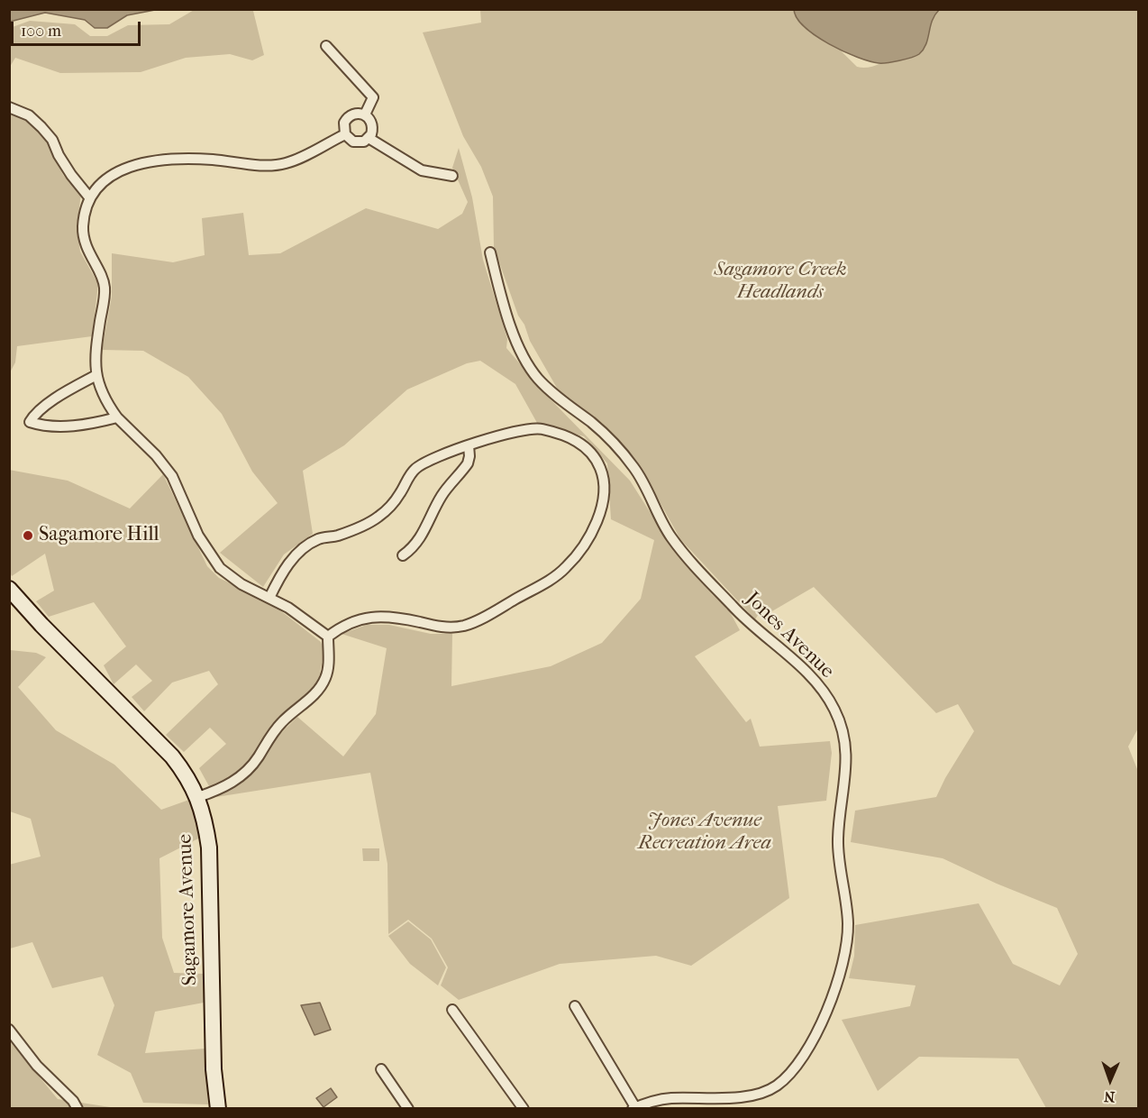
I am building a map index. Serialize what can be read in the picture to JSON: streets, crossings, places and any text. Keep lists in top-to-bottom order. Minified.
{"streets":{"main road":["Sagamore Avenue"],"street":["Jones Avenue"]},"parks":["Sagamore Creek Headlands","Jones Avenue Recreation Area"],"places":["Sagamore Hill"],"scale_bar":"100 m","north":"bottom"}
